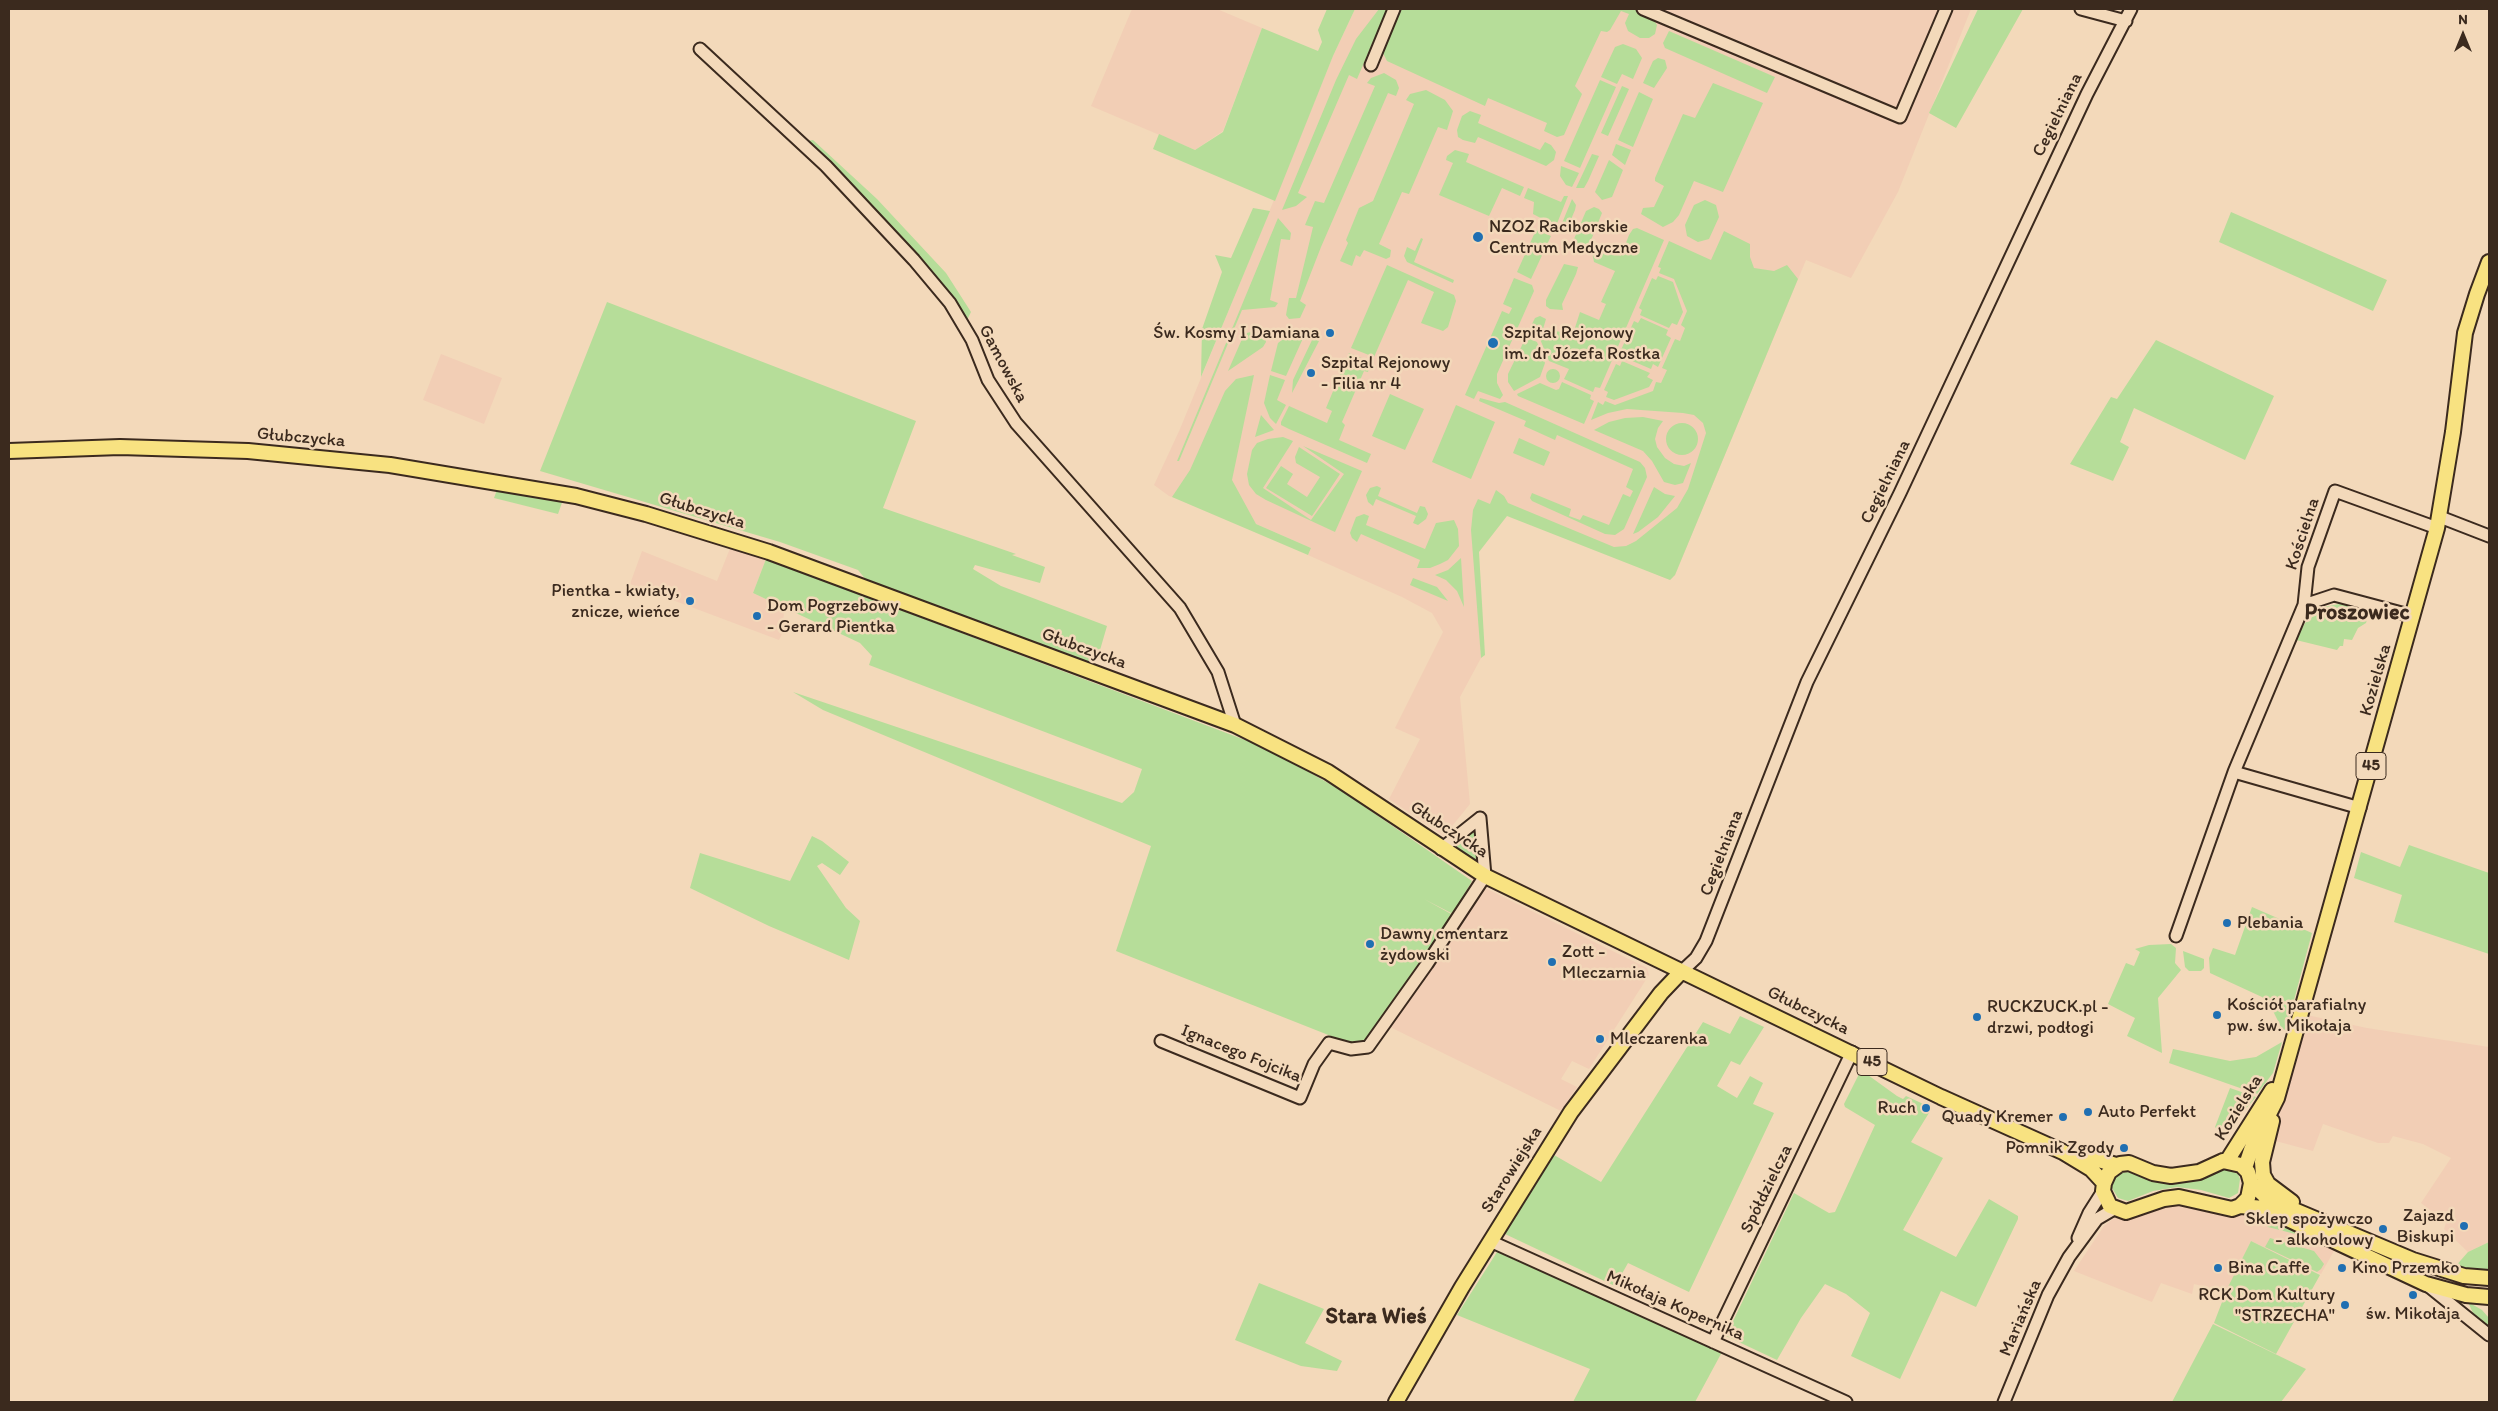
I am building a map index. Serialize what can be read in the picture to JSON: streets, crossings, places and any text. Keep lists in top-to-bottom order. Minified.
{"streets":{"main road":["Głubczycka","Kozielska","45","Starowiejska"],"street":["Cegielniana","Gamowska","Kościelna","Ignacego Fojcika","Spółdzielcza","Mikołaja Kopernika","Mariańska"]},"crossings":[["Cegielniana","Głubczycka"],["Cegielniana","Starowiejska"],["Gamowska","Głubczycka"],["Głubczycka","45"],["Głubczycka","Ignacego Fojcika"],["Głubczycka","Starowiejska"],["Głubczycka","Spółdzielcza"],["Głubczycka","Mariańska"],["Kościelna","Kozielska"],["Kozielska","45"],["45","Mariańska"],["Starowiejska","Mikołaja Kopernika"],["Spółdzielcza","Mikołaja Kopernika"]],"districts":["Proszowiec","Stara Wieś"],"places":["NZOZ Raciborskie Centrum Medyczne","Św. Kosmy I Damiana","Szpital Rejonowy im. dr Józefa Rostka","Szpital Rejonowy - Filia nr 4","Pientka - kwiaty, znicze, wieńce","Dom Pogrzebowy - Gerard Pientka","Plebania","Dawny cmentarz żydowski","Zott - Mleczarnia","Kościół parafialny pw. św. Mikołaja","RUCKZUCK.pl - drzwi, podłogi","Mleczarenka","Ruch","Auto Perfekt","Quady Kremer","Pomnik Zgody","Zajazd Biskupi","Sklep spożywczo - alkoholowy","Bina Caffe","Kino Przemko","św. Mikołaja","RCK Dom Kultury \"STRZECHA\""],"north":"top"}
